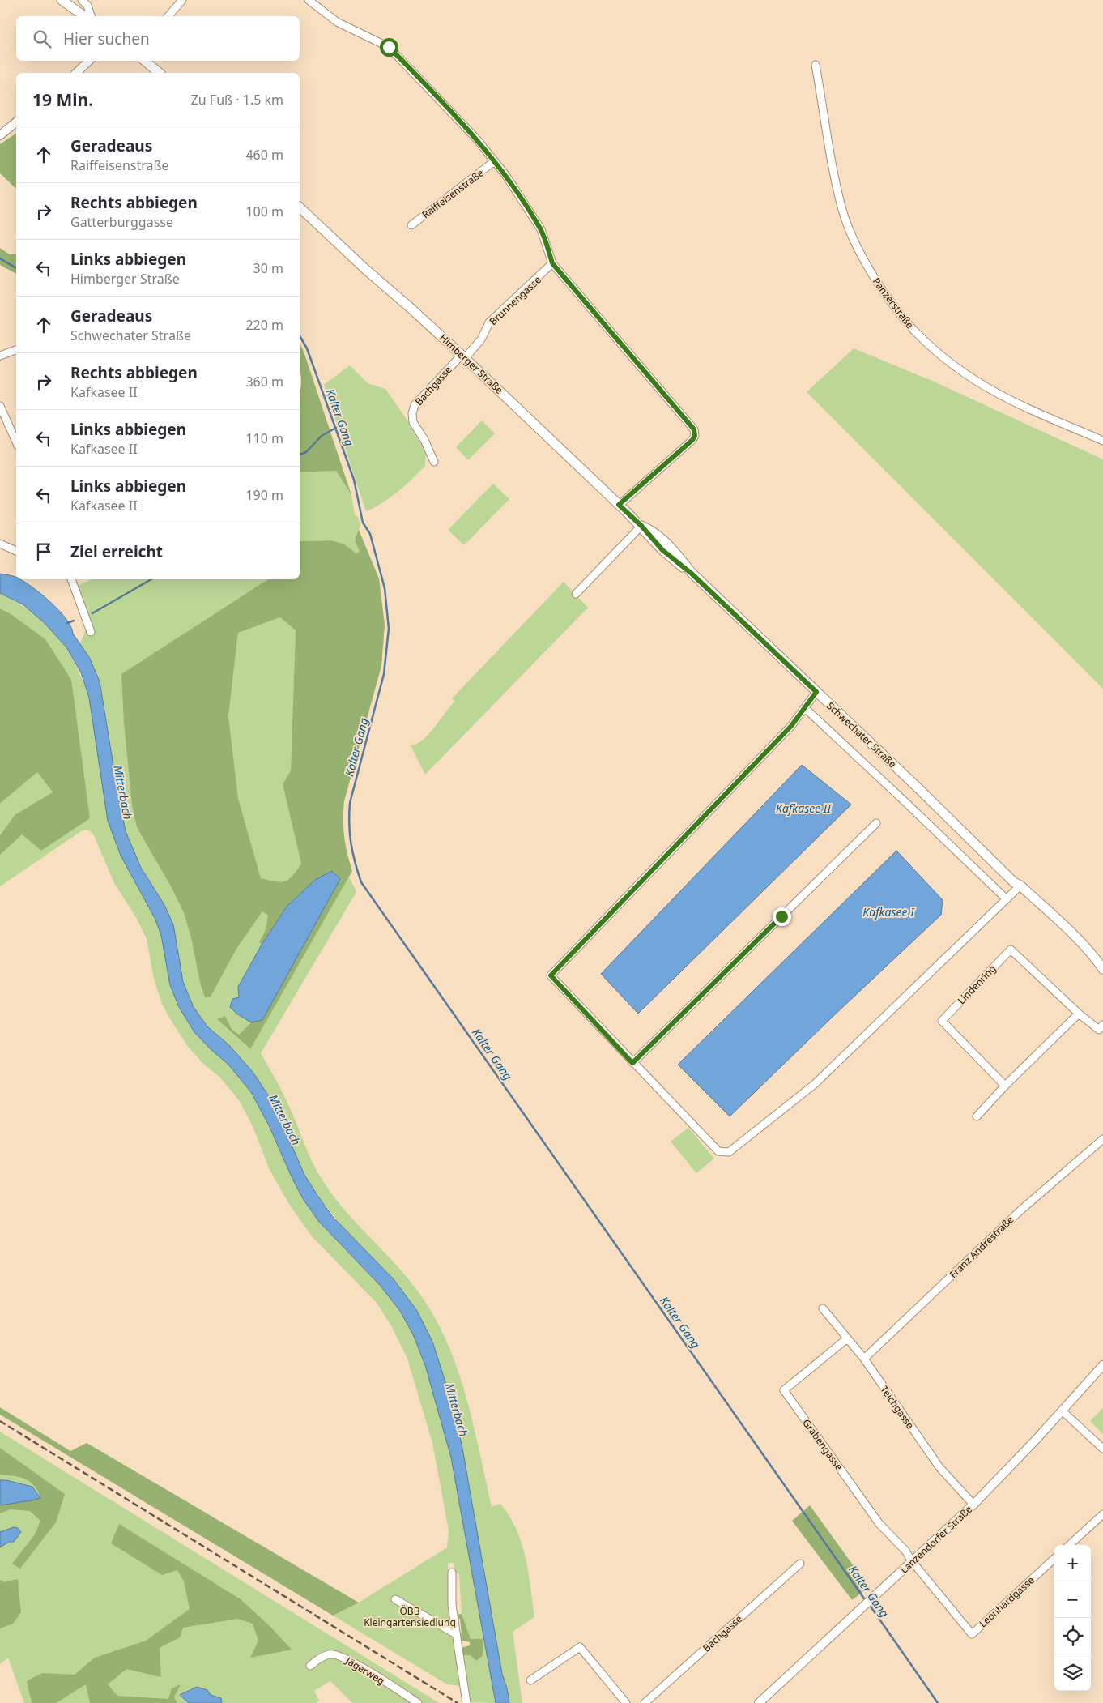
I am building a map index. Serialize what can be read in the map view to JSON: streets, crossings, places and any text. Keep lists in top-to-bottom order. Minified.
{"streets":{"main road":["Himberger Straße","Schwechater Straße"],"street":["Raiffeisenstraße","Brunnengasse","Panzerstraße","Bachgasse","Lindenring","Franz Andrestraße","Teichgasse","Grabengasse","Lanzendorfer Straße","Leonhardgasse","Jägerweg"]},"crossings":[["Raiffeisenstraße","Brunnengasse"],["Raiffeisenstraße","Himberger Straße"],["Brunnengasse","Himberger Straße"],["Brunnengasse","Bachgasse"],["Himberger Straße","Bachgasse"],["Himberger Straße","Schwechater Straße"],["Franz Andrestraße","Teichgasse"],["Teichgasse","Grabengasse"],["Teichgasse","Lanzendorfer Straße"],["Grabengasse","Lanzendorfer Straße"],["Grabengasse","Leonhardgasse"],["Lanzendorfer Straße","Leonhardgasse"]],"water":["Kalter Gang","Mitterbach","Kafkasee II","Kafkasee I"],"parks":["ÖBB Kleingartensiedlung"],"page":{"search":"Hier suchen","heading":["19 Min.","Zu Fuß · 1.5 km"],"list":[["Geradeaus","Raiffeisenstraße","460 m"],["Rechts abbiegen","Gatterburggasse","100 m"],["Links abbiegen","Himberger Straße","30 m"],["Geradeaus","Schwechater Straße","220 m"],["Rechts abbiegen","Kafkasee II","360 m"],["Links abbiegen","Kafkasee II","110 m"],["Links abbiegen","Kafkasee II","190 m"],"Ziel erreicht"],"map_buttons":["+","−"]}}
